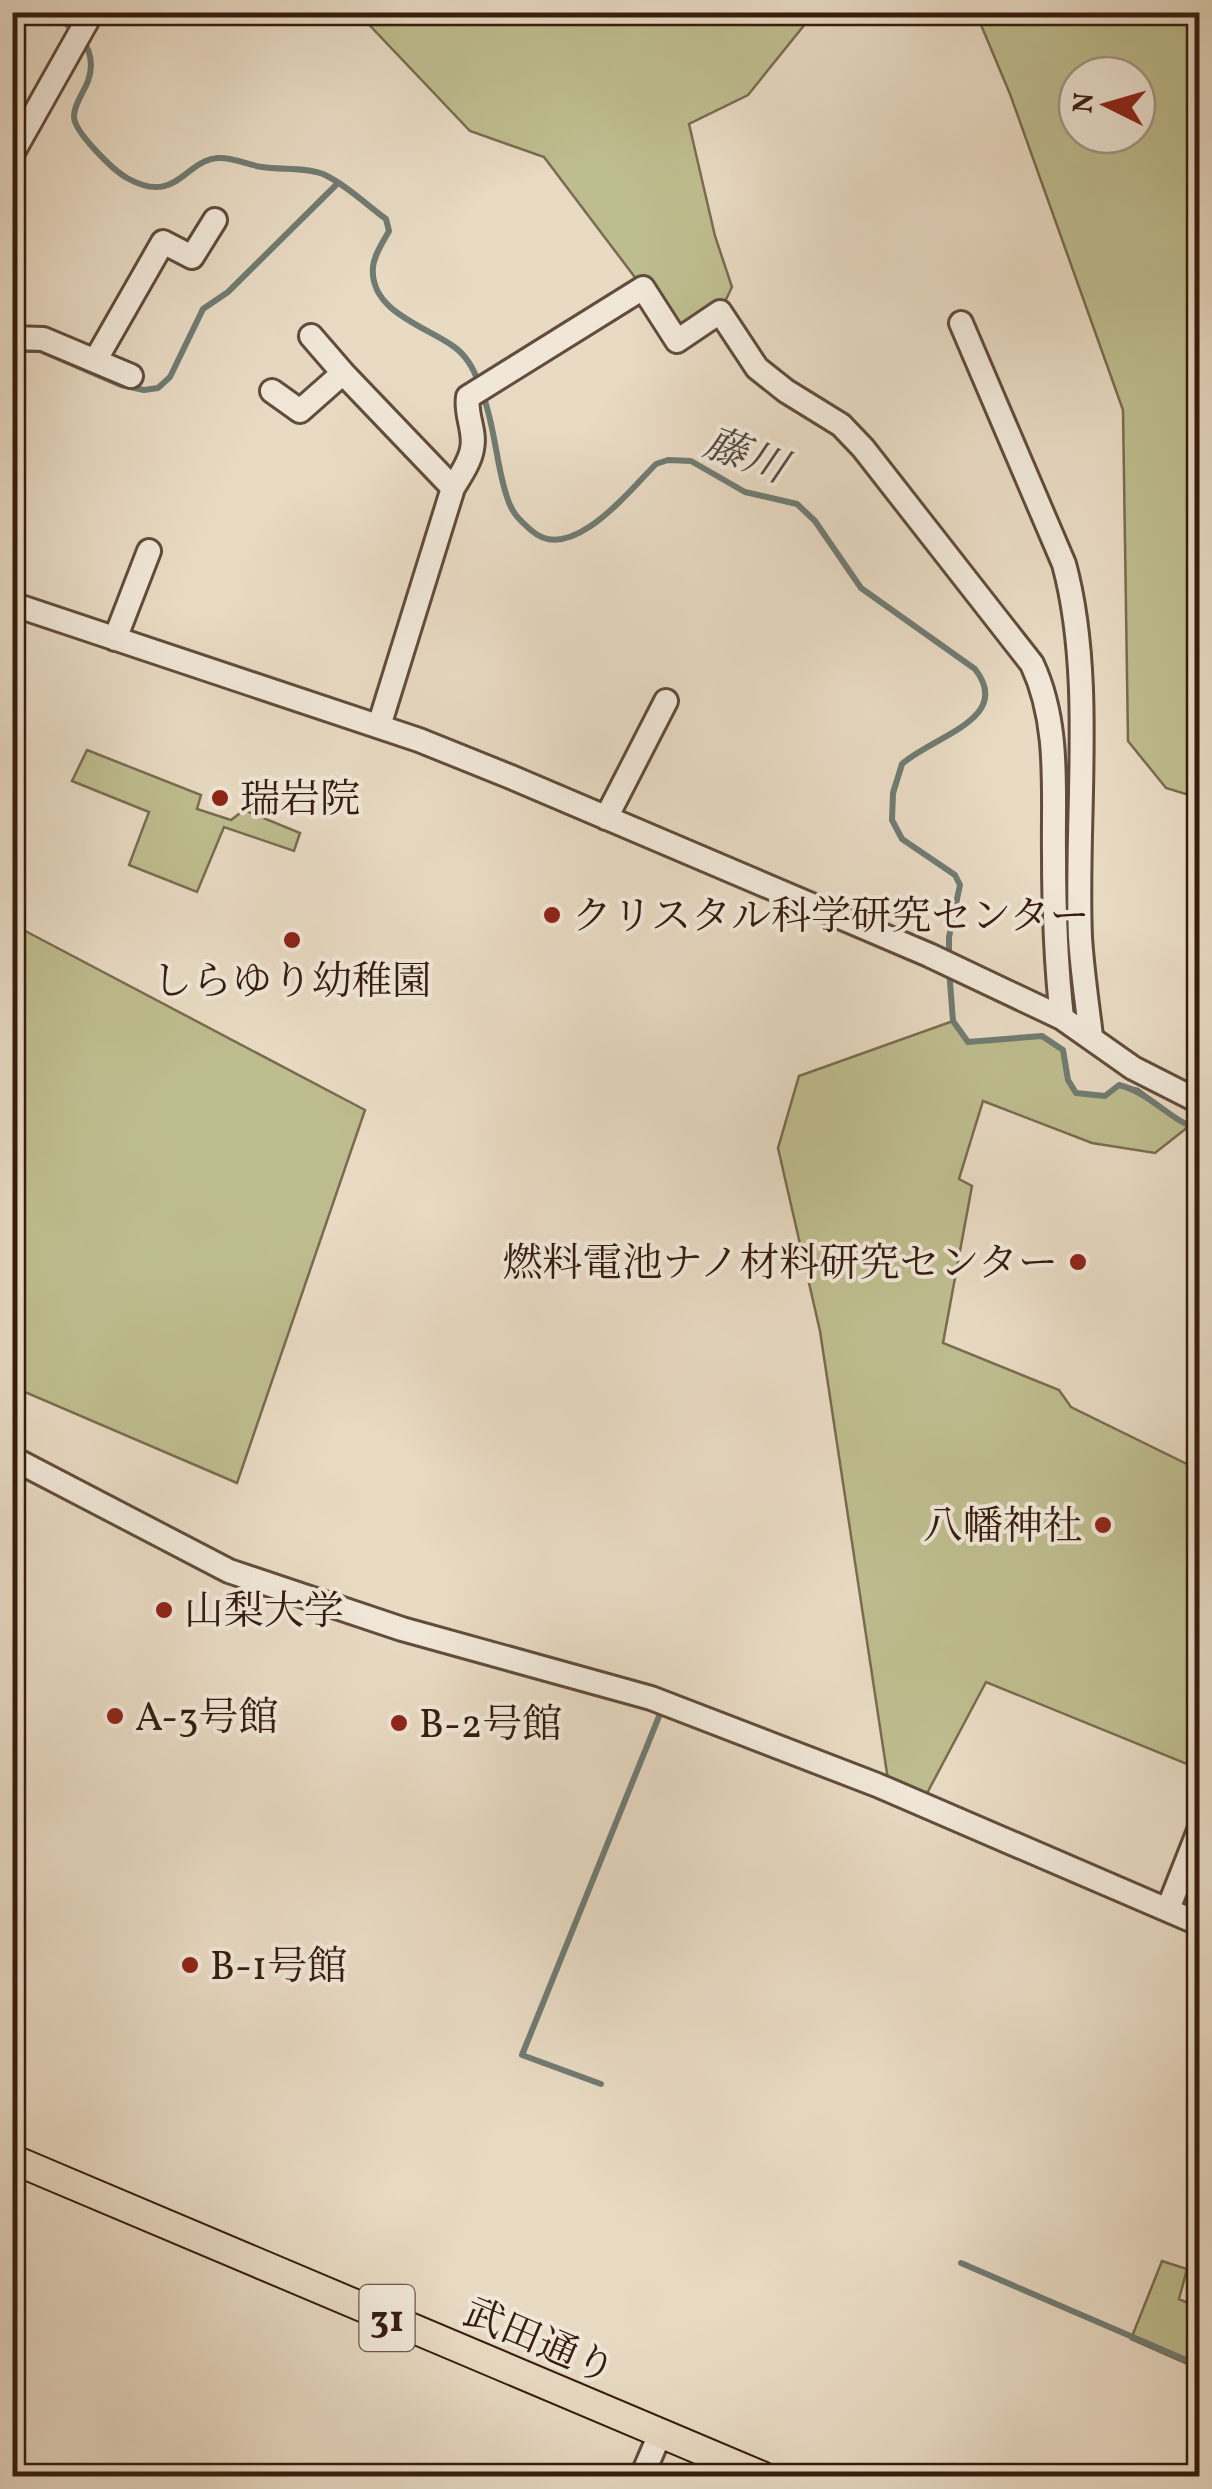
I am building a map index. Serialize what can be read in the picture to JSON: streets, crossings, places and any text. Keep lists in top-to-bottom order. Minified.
{"streets":{"main road":["31","武田通り"]},"water":["藤川"],"places":["瑞岩院","クリスタル科学研究センター","しらゆり幼稚園","燃料電池ナノ材料研究センター","八幡神社","山梨大学","A-3号館","B-2号館","B-1号館"],"north":"left"}
